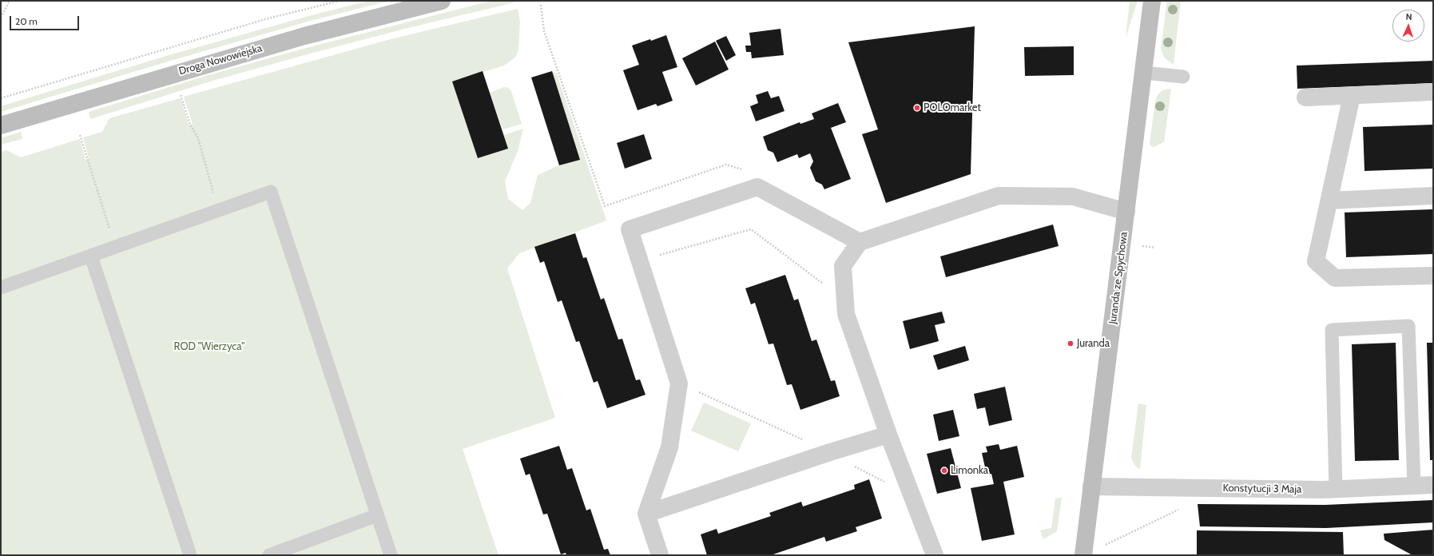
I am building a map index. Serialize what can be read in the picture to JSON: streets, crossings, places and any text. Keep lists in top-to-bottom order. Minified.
{"streets":{"street":["Droga Nowowiejska","Juranda ze Spychowa","Konstytucji 3 Maja"]},"crossings":[["Juranda ze Spychowa","Konstytucji 3 Maja"]],"parks":["ROD \"Wierzyca\""],"places":["POLOmarket","Juranda","Limonka"],"scale_bar":"20 m","north":"top"}
